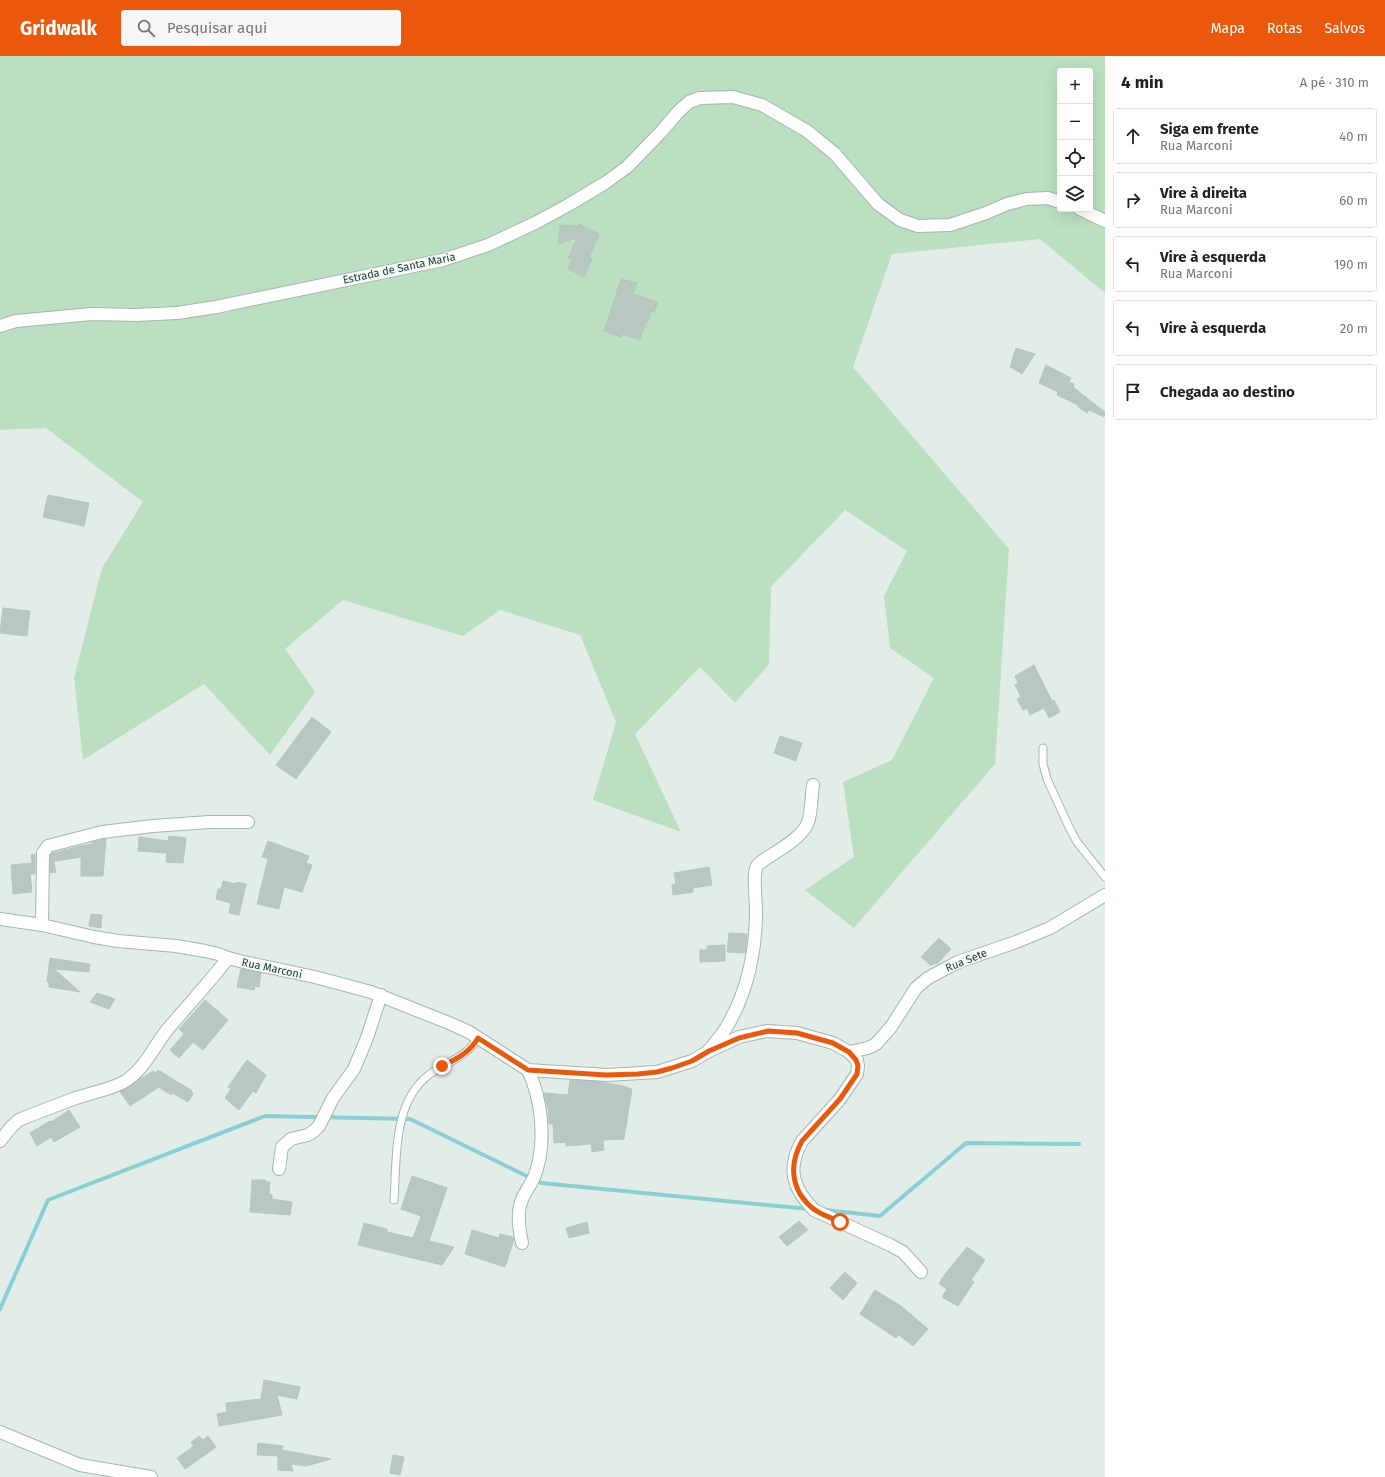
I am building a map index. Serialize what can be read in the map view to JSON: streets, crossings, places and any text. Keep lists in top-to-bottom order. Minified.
{"streets":{"street":["Estrada de Santa Maria","Rua Sete","Rua Marconi"]},"crossings":[["Rua Sete","Rua Marconi"]],"page":{"header":"Gridwalk","search":"Pesquisar aqui","nav":["Mapa","Rotas","Salvos"],"heading":["4 min","A pé · 310 m"],"map_buttons":["+","−"],"list":[["Siga em frente","Rua Marconi","40 m"],["Vire à direita","Rua Marconi","60 m"],["Vire à esquerda","Rua Marconi","190 m"],["Vire à esquerda","20 m"],"Chegada ao destino"]}}
